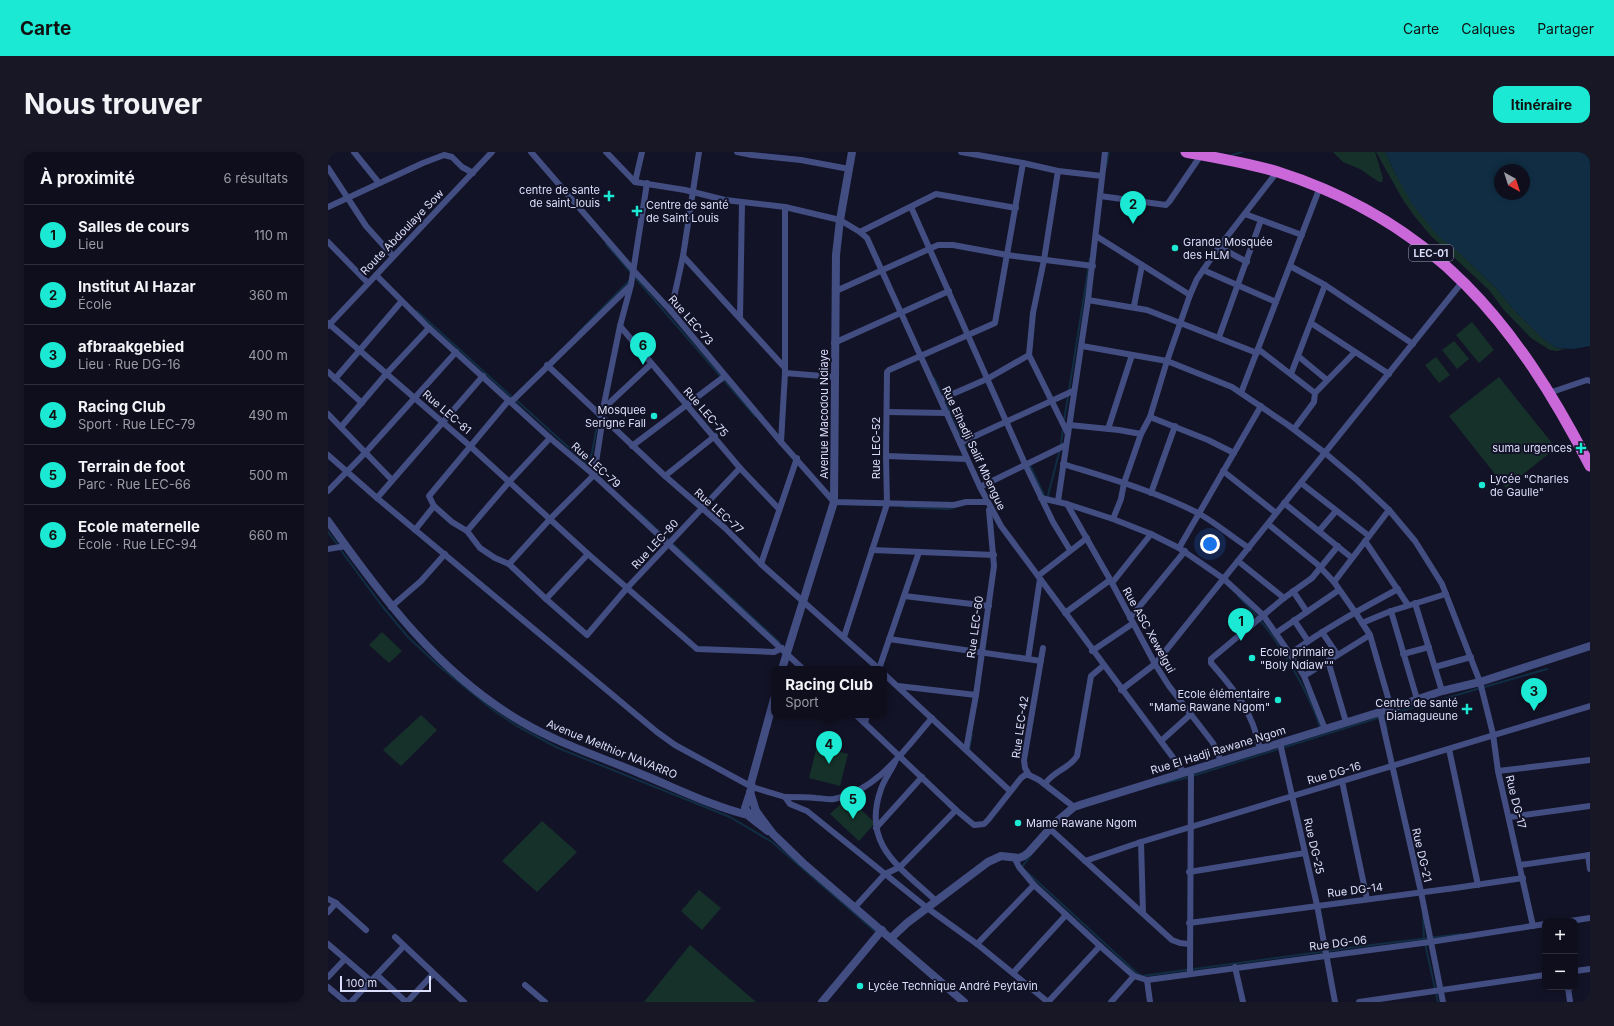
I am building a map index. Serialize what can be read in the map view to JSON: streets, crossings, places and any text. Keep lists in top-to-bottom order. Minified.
{"streets":{"highway":["LEC-01"],"street":["Route Abdoulaye Sow","Rue LEC-73","Rue LEC-81","Rue LEC-75","Avenue Macodou Ndiaye","Rue LEC-52","Rue Elhadji Salif Mbengue","Rue LEC-79","Rue LEC-77","Rue LEC-80","Rue LEC-60","Rue ASC Xewelgui","Rue LEC-42","Avenue Melthior NAVARRO","Rue El Hadji Rawane Ngom","Rue DG-16","Rue DG-17","Rue DG-25","Rue DG-21","Rue DG-14","Rue DG-06"]},"crossings":[["Route Abdoulaye Sow","Rue LEC-81"],["Route Abdoulaye Sow","Rue LEC-79"],["Rue LEC-73","Avenue Macodou Ndiaye"],["Rue LEC-81","Avenue Macodou Ndiaye"],["Rue LEC-81","Rue LEC-79"],["Rue LEC-81","Rue LEC-80"],["Rue LEC-75","Rue LEC-80"],["Avenue Macodou Ndiaye","Rue Elhadji Salif Mbengue"],["Avenue Macodou Ndiaye","Rue LEC-79"],["Avenue Macodou Ndiaye","Rue LEC-77"],["Rue LEC-52","Rue Elhadji Salif Mbengue"],["Rue LEC-52","Rue LEC-77"],["Rue Elhadji Salif Mbengue","Rue LEC-60"],["Rue Elhadji Salif Mbengue","Rue El Hadji Rawane Ngom"],["Rue LEC-79","Rue LEC-80"],["Rue LEC-77","Rue LEC-80"],["Rue ASC Xewelgui","Rue El Hadji Rawane Ngom"],["Rue El Hadji Rawane Ngom","Rue DG-17"],["Rue El Hadji Rawane Ngom","Rue DG-25"],["Rue El Hadji Rawane Ngom","Rue DG-21"],["Rue DG-16","Rue DG-17"],["Rue DG-16","Rue DG-25"],["Rue DG-16","Rue DG-21"],["Rue DG-17","Rue DG-14"],["Rue DG-17","Rue DG-06"],["Rue DG-25","Rue DG-14"],["Rue DG-25","Rue DG-06"],["Rue DG-21","Rue DG-14"],["Rue DG-21","Rue DG-06"]],"places":{"health":["centre de sante de saint_louis","Centre de santé de Saint Louis","suma urgences","Centre de santé Diamagueune"],"other":["Grande Mosquée des HLM","Mosquee Serigne Fall","Lycée \"Charles de Gaulle\"","Ecole primaire \"Boly Ndiaw\"\"","Ecole élémentaire \"Mame Rawane Ngom\"","Mame Rawane Ngom","Lycée Technique André Peytavin"]},"scale_bar":"100 m","north":"bottom right","page":{"header":"Carte","nav":["Carte","Calques","Partager"],"buttons":"Itinéraire","title":"Nous trouver","heading":["À proximité","6 résultats"],"pins":["2","6","1","3","4","5"],"list":[{"mark":"1","name":"Salles de cours","note":"Lieu","value":"110 m"},{"mark":"2","name":"Institut Al Hazar","note":"École","value":"360 m"},{"mark":"3","name":"afbraakgebied","note":"Lieu · Rue DG-16","value":"400 m"},{"mark":"4","name":"Racing Club","note":"Sport · Rue LEC-79","value":"490 m"},{"mark":"5","name":"Terrain de foot","note":"Parc · Rue LEC-66","value":"500 m"},{"mark":"6","name":"Ecole maternelle","note":"École · Rue LEC-94","value":"660 m"}],"popup":["Racing Club","Sport"],"map_buttons":["+","−"],"scale":"100 m"}}
